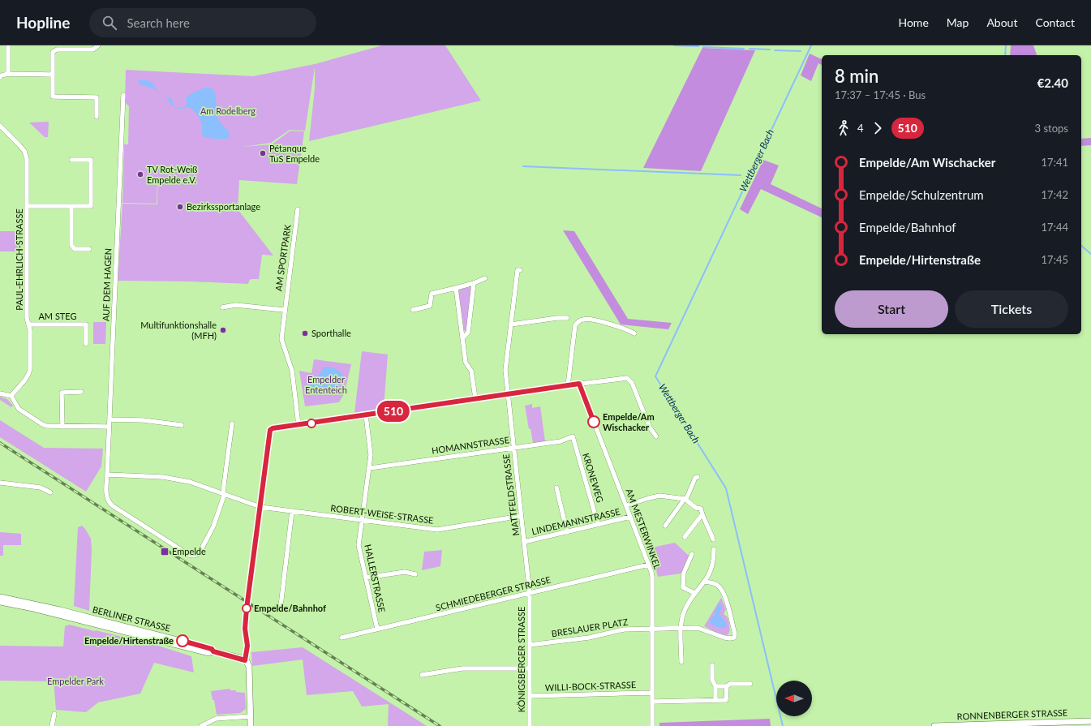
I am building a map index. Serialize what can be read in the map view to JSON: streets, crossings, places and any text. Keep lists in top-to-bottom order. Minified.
{"streets":{"street":["AM SPORTPARK","PAUL-EHRLICH-STRASSE","AUF DEM HAGEN","AM STEG","HOMANNSTRASSE","KRONEWEG","MATTFELDSTRASSE","ROBERT-WEISE-STRASSE","LINDEMANNSTRASSE","AM MESTERWINKEL","HALLERSTRASSE","SCHMIEDEBERGER STRASSE","BERLINER STRASSE","BRESLAUER PLATZ","KÖNIGSBERGER STRASSE","WILLI-BOCK-STRASSE","RONNENBERGER STRASSE"]},"crossings":[["PAUL-EHRLICH-STRASSE","AM STEG"],["AUF DEM HAGEN","ROBERT-WEISE-STRASSE"],["HOMANNSTRASSE","KRONEWEG"],["HOMANNSTRASSE","MATTFELDSTRASSE"],["HOMANNSTRASSE","HALLERSTRASSE"],["KRONEWEG","LINDEMANNSTRASSE"],["MATTFELDSTRASSE","ROBERT-WEISE-STRASSE"],["MATTFELDSTRASSE","LINDEMANNSTRASSE"],["MATTFELDSTRASSE","SCHMIEDEBERGER STRASSE"],["MATTFELDSTRASSE","KÖNIGSBERGER STRASSE"],["ROBERT-WEISE-STRASSE","HALLERSTRASSE"],["LINDEMANNSTRASSE","AM MESTERWINKEL"],["AM MESTERWINKEL","SCHMIEDEBERGER STRASSE"],["AM MESTERWINKEL","BRESLAUER PLATZ"],["AM MESTERWINKEL","WILLI-BOCK-STRASSE"],["HALLERSTRASSE","SCHMIEDEBERGER STRASSE"],["SCHMIEDEBERGER STRASSE","KÖNIGSBERGER STRASSE"],["BRESLAUER PLATZ","KÖNIGSBERGER STRASSE"],["KÖNIGSBERGER STRASSE","WILLI-BOCK-STRASSE"]],"water":["Wettberger Bach"],"parks":["Am Rodelberg","Empelder Ententeich","Empelder Park"],"places":{"other":["Pétanque TuS Empelde","TV Rot-Weiß Empelde e.V.","Bezirkssportanlage","Multifunktionshalle (MFH)","Sporthalle","Empelde/Am Wischacker","Empelde/Bahnhof","Empelde/Hirtenstraße"],"transit":["Empelde"]},"lines":["bus line 510"],"north":"left","page":{"header":"Hopline","search":"Search here","nav":["Home","Map","About","Contact"],"on_map":"510","heading":["8 min","17:37 – 17:45 · Bus","€2.40"],"legs":["4","510","3 stops"],"list":[{"name":"Empelde/Am Wischacker","value":"17:41"},{"name":"Empelde/Schulzentrum","value":"17:42"},{"name":"Empelde/Bahnhof","value":"17:44"},{"name":"Empelde/Hirtenstraße","value":"17:45"}],"buttons":["Start","Tickets"]}}
